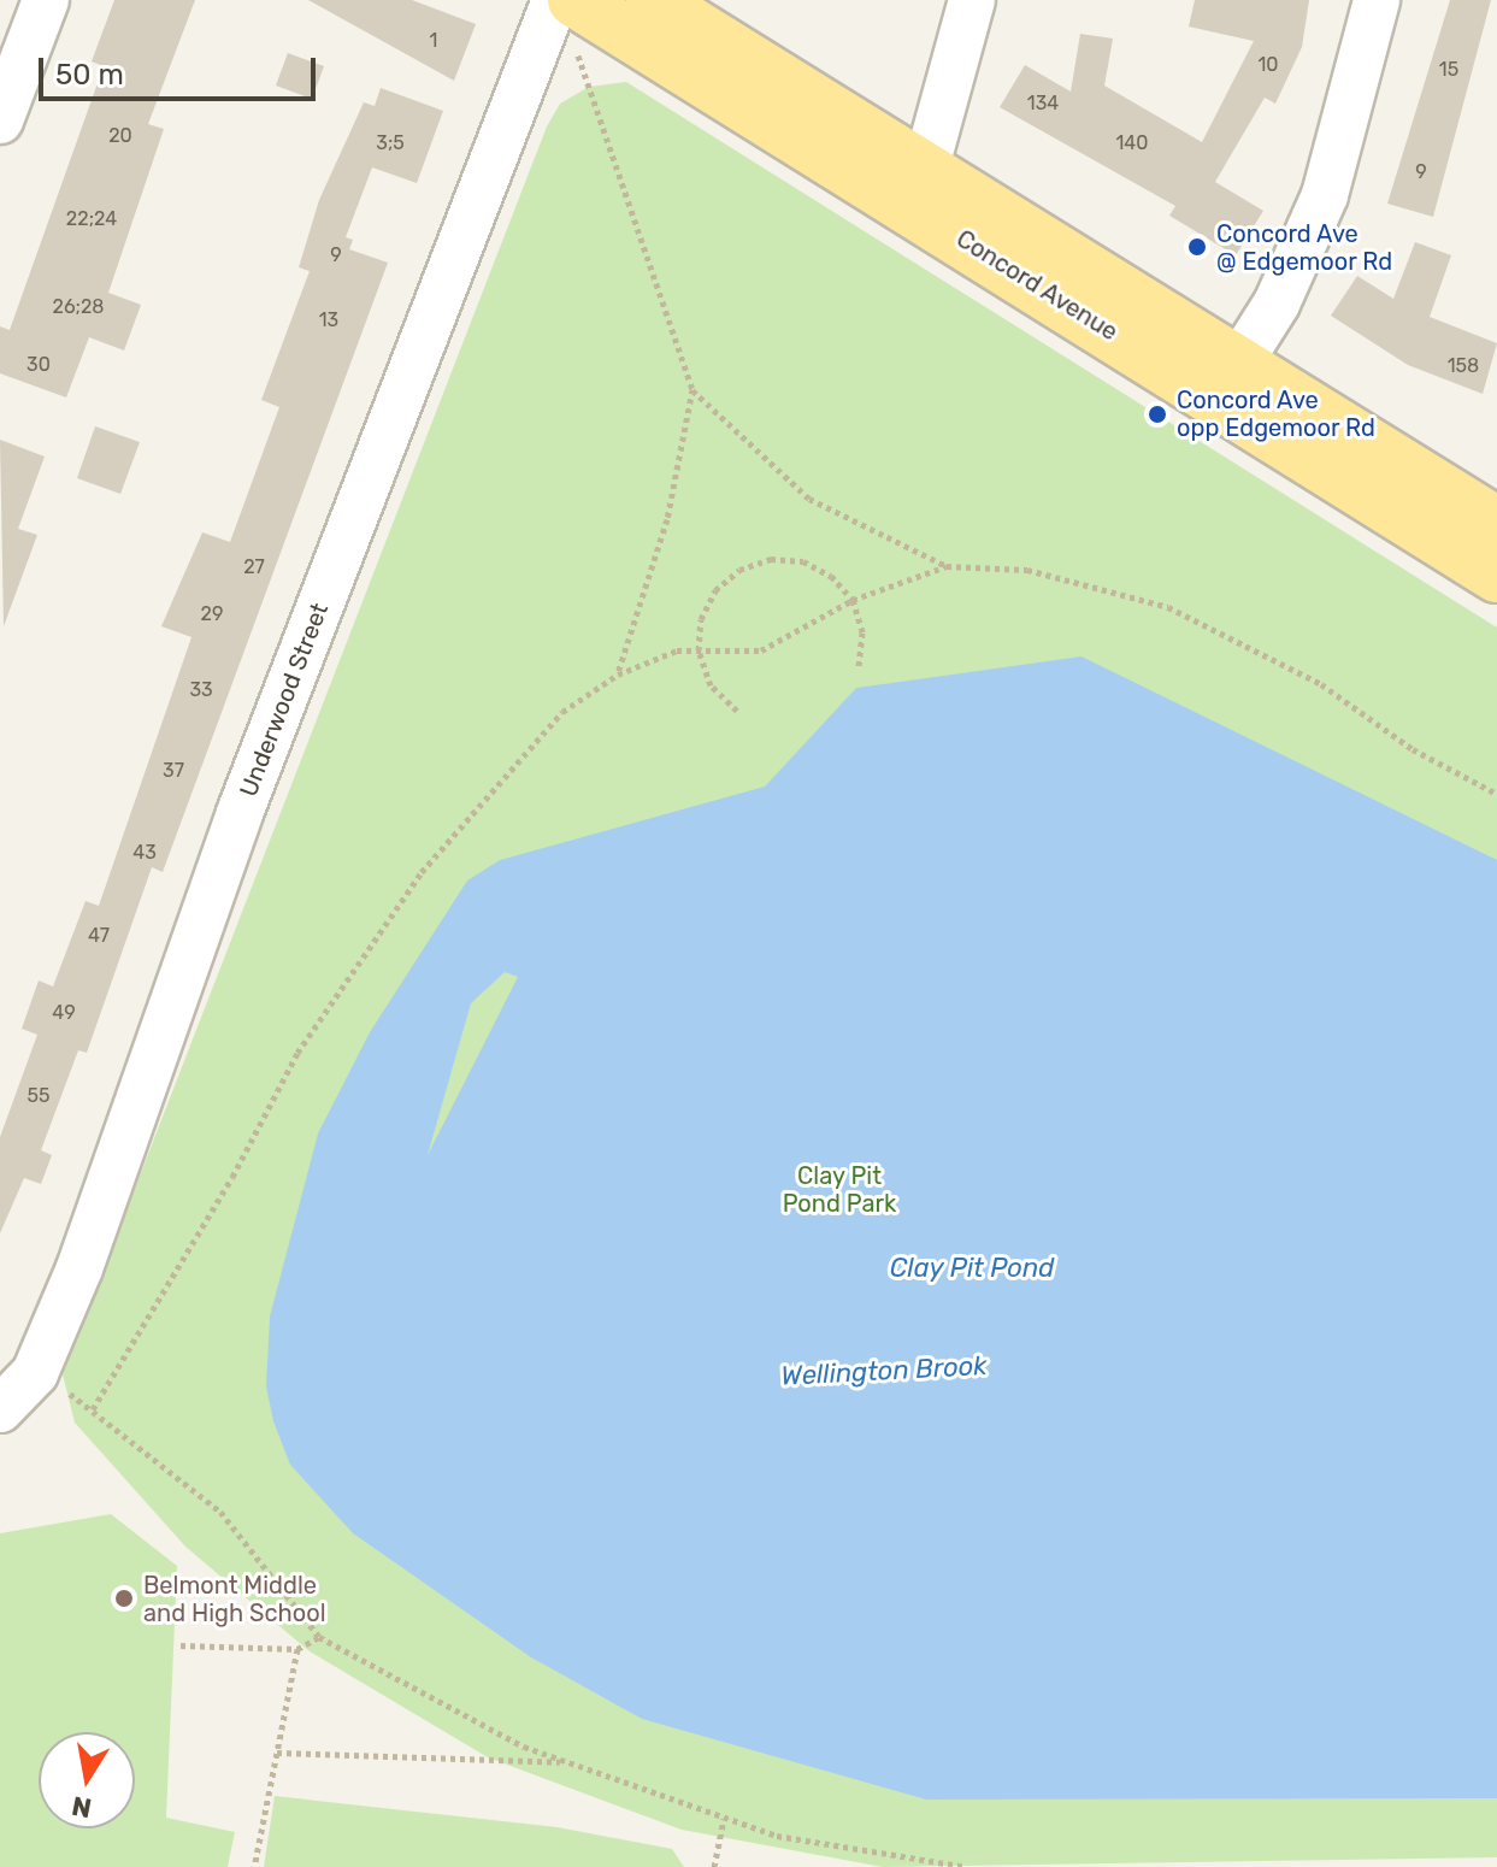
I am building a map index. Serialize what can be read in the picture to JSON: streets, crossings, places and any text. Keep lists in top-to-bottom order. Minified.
{"streets":{"main road":["Concord Avenue"],"street":["Underwood Street"]},"water":["Clay Pit Pond","Wellington Brook"],"parks":["Clay Pit Pond Park"],"places":["Concord Ave @ Edgemoor Rd","Concord Ave opp Edgemoor Rd","Belmont Middle and High School"],"house_numbers":["1","10","15","134","20","3;5","140","9","22;24","9","26;28","13","30","158","27","29","33","37","43","47","49","55"],"scale_bar":"50 m","north":"bottom"}
